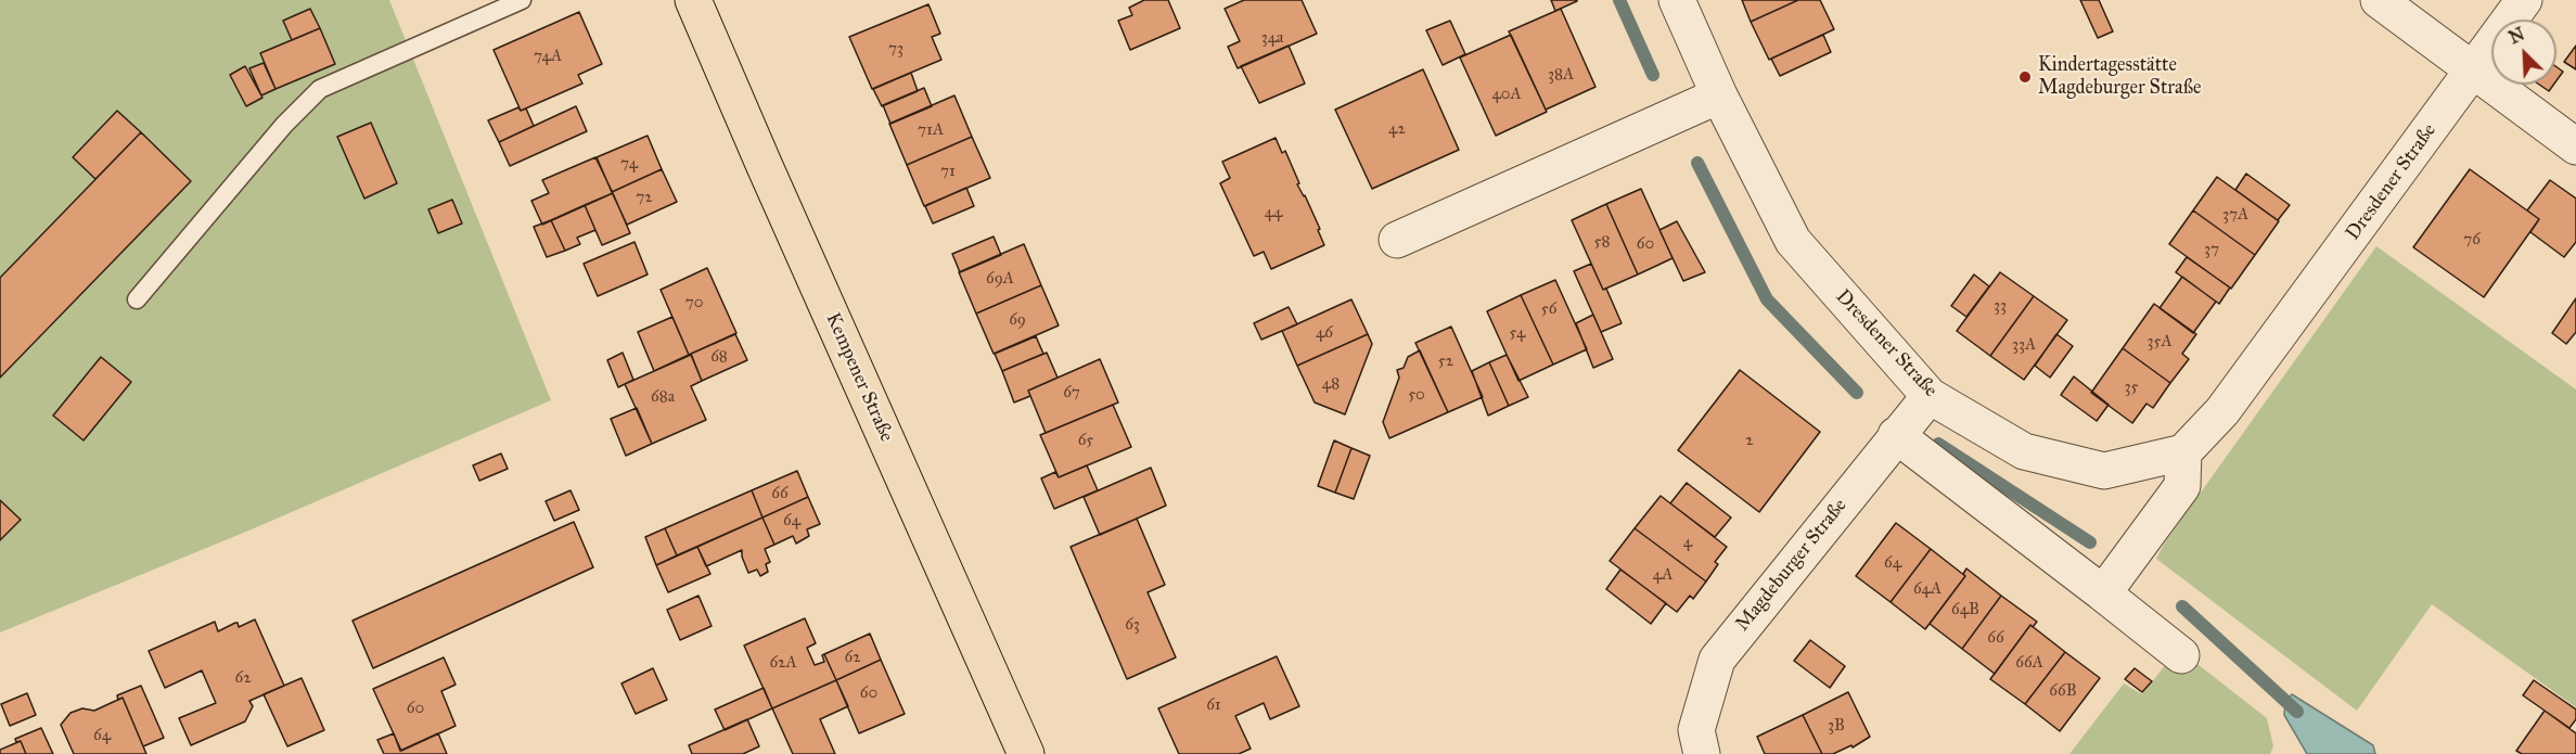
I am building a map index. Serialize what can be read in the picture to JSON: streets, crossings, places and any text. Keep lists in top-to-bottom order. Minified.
{"streets":{"main road":["Kempener Straße"],"street":["Dresdener Straße","Magdeburger Straße"]},"crossings":[["Dresdener Straße","Magdeburger Straße"]],"places":["Kindertagesstätte Magdeburger Straße"],"house_numbers":["34a","73","74A","38A","40A","42","71A","74","71","72","44","37A","76","58","60","37","69A","70","33","56","69","46","54","35A","33A","68","52","48","35","67","50","68a","65","2","66","64","4","64","4A","64A","64B","63","66","62","62A","66A","62","66B","60","61","60","3B","64"],"north":"top left"}
